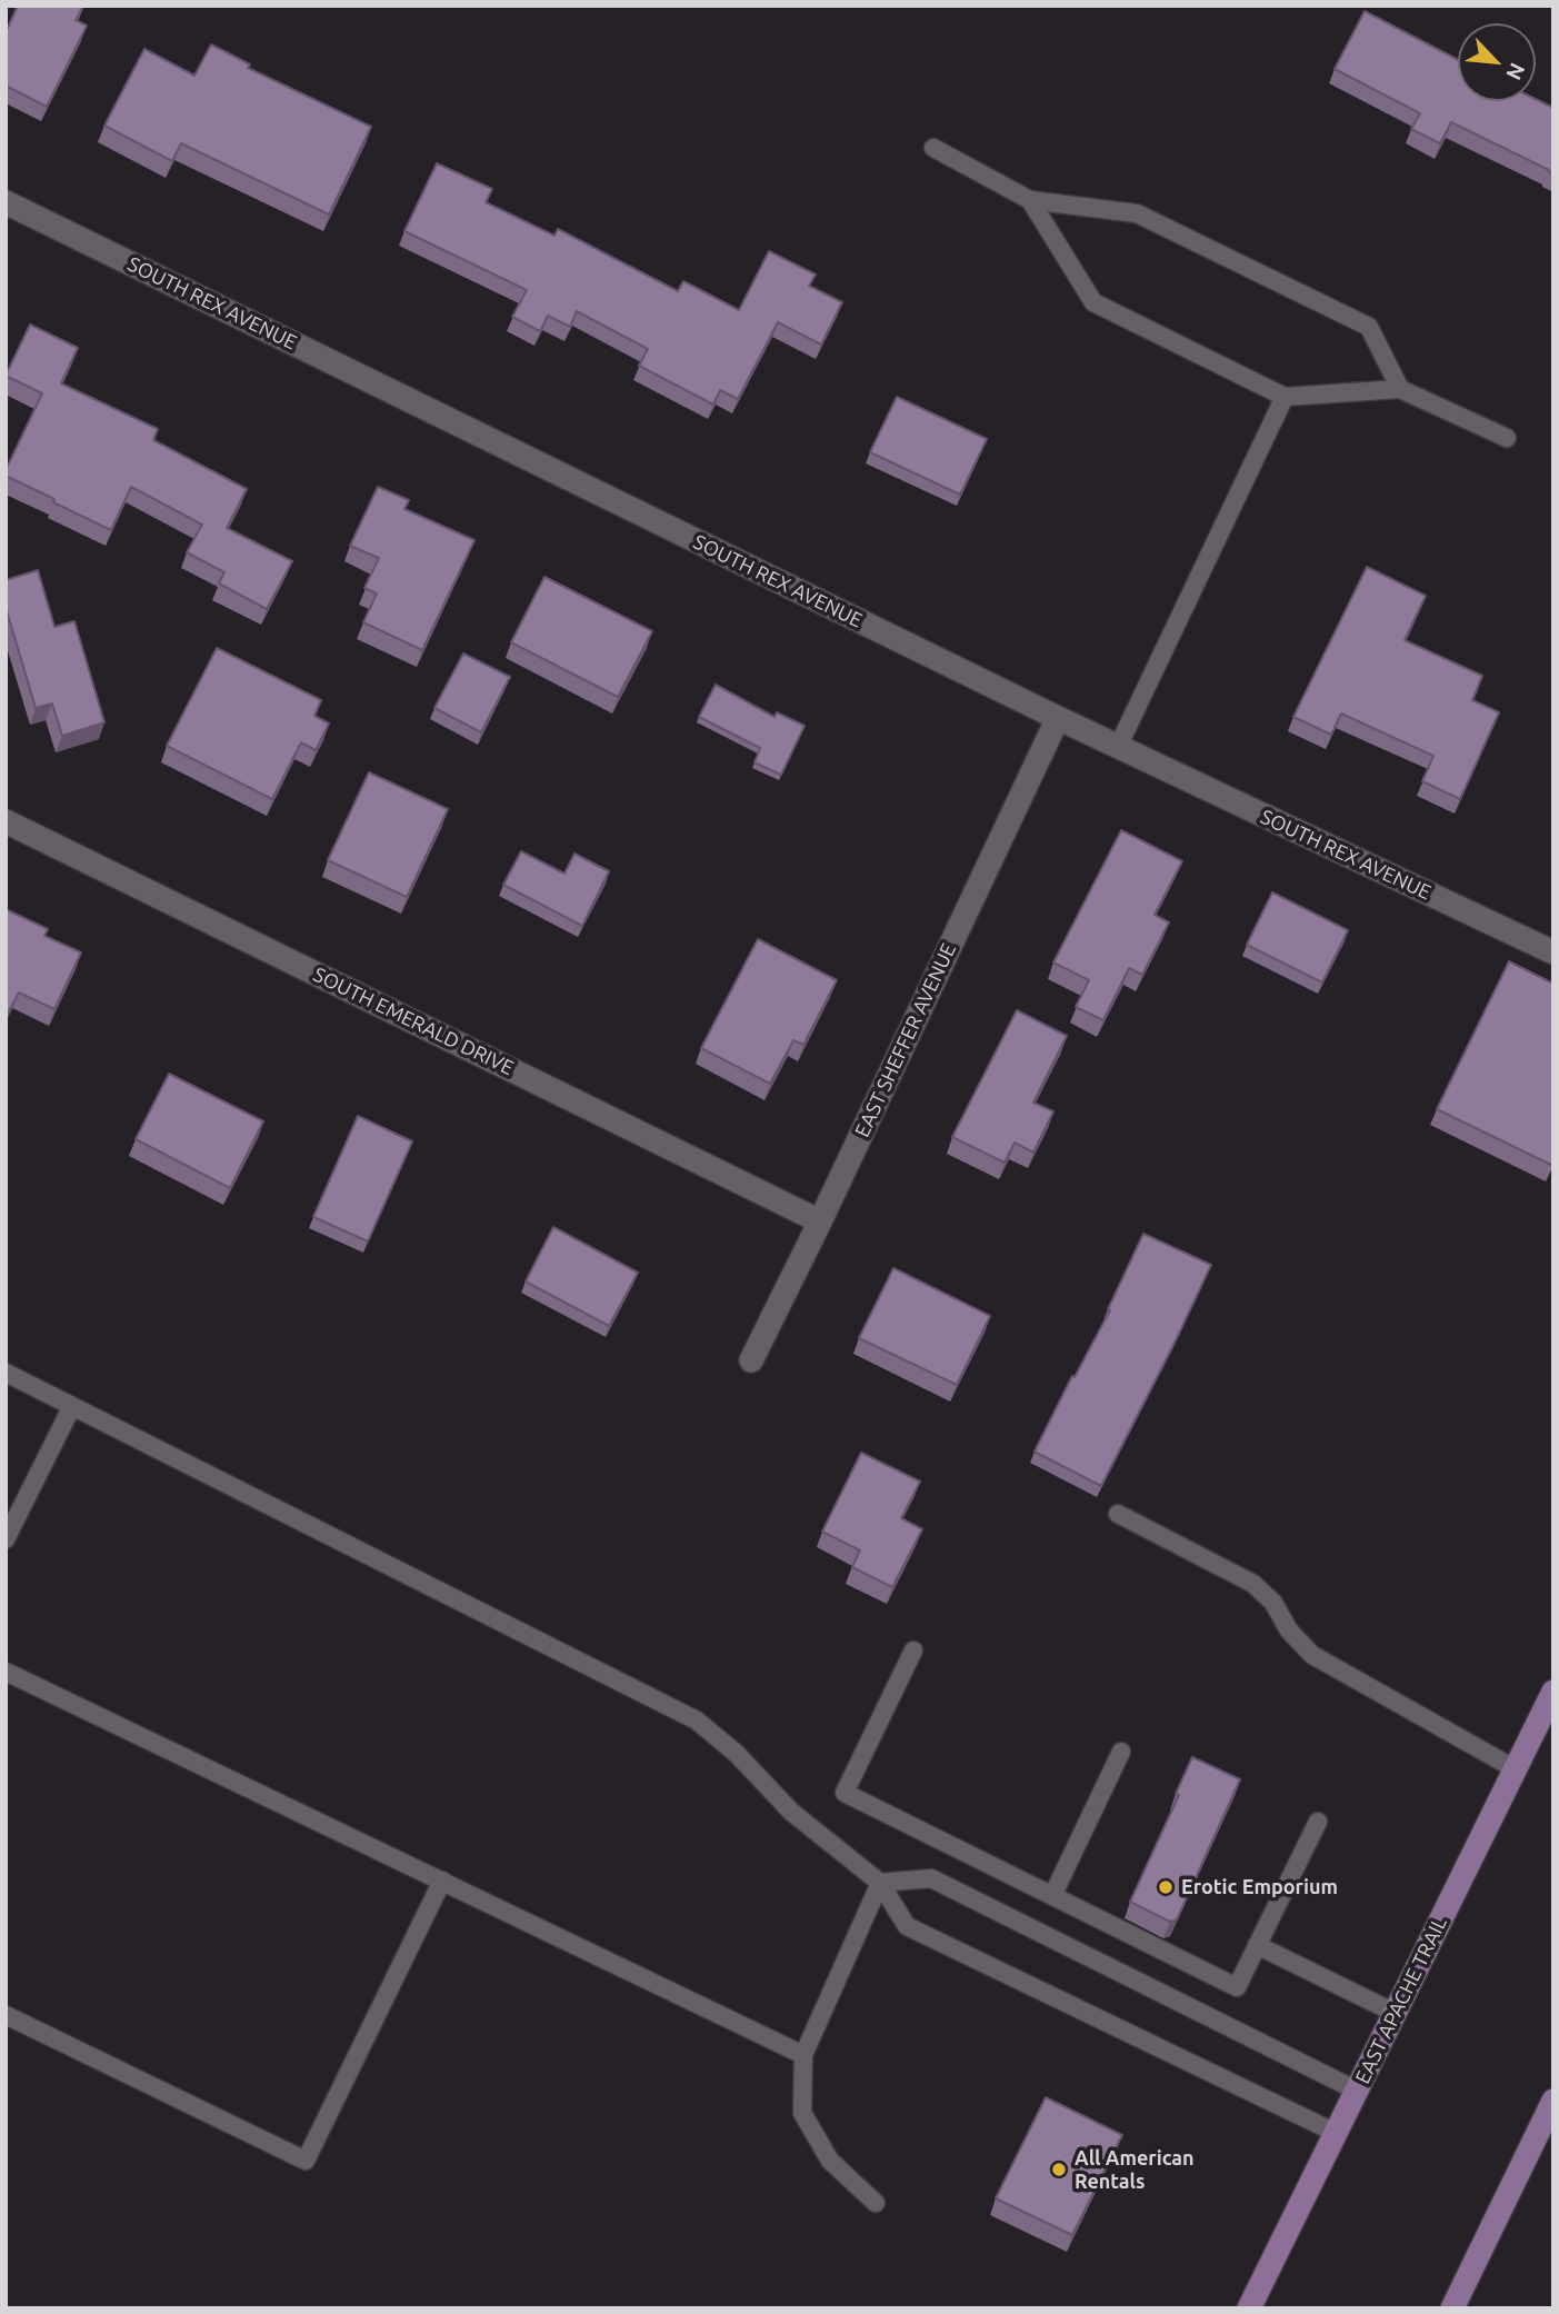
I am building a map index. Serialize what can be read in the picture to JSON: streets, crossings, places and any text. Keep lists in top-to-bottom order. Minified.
{"streets":{"main road":["EAST APACHE TRAIL"],"street":["SOUTH REX AVENUE","SOUTH EMERALD DRIVE","EAST SHEFFER AVENUE"]},"crossings":[["SOUTH REX AVENUE","EAST SHEFFER AVENUE"],["SOUTH EMERALD DRIVE","EAST SHEFFER AVENUE"]],"places":["Erotic Emporium","All American Rentals"],"north":"bottom right"}
